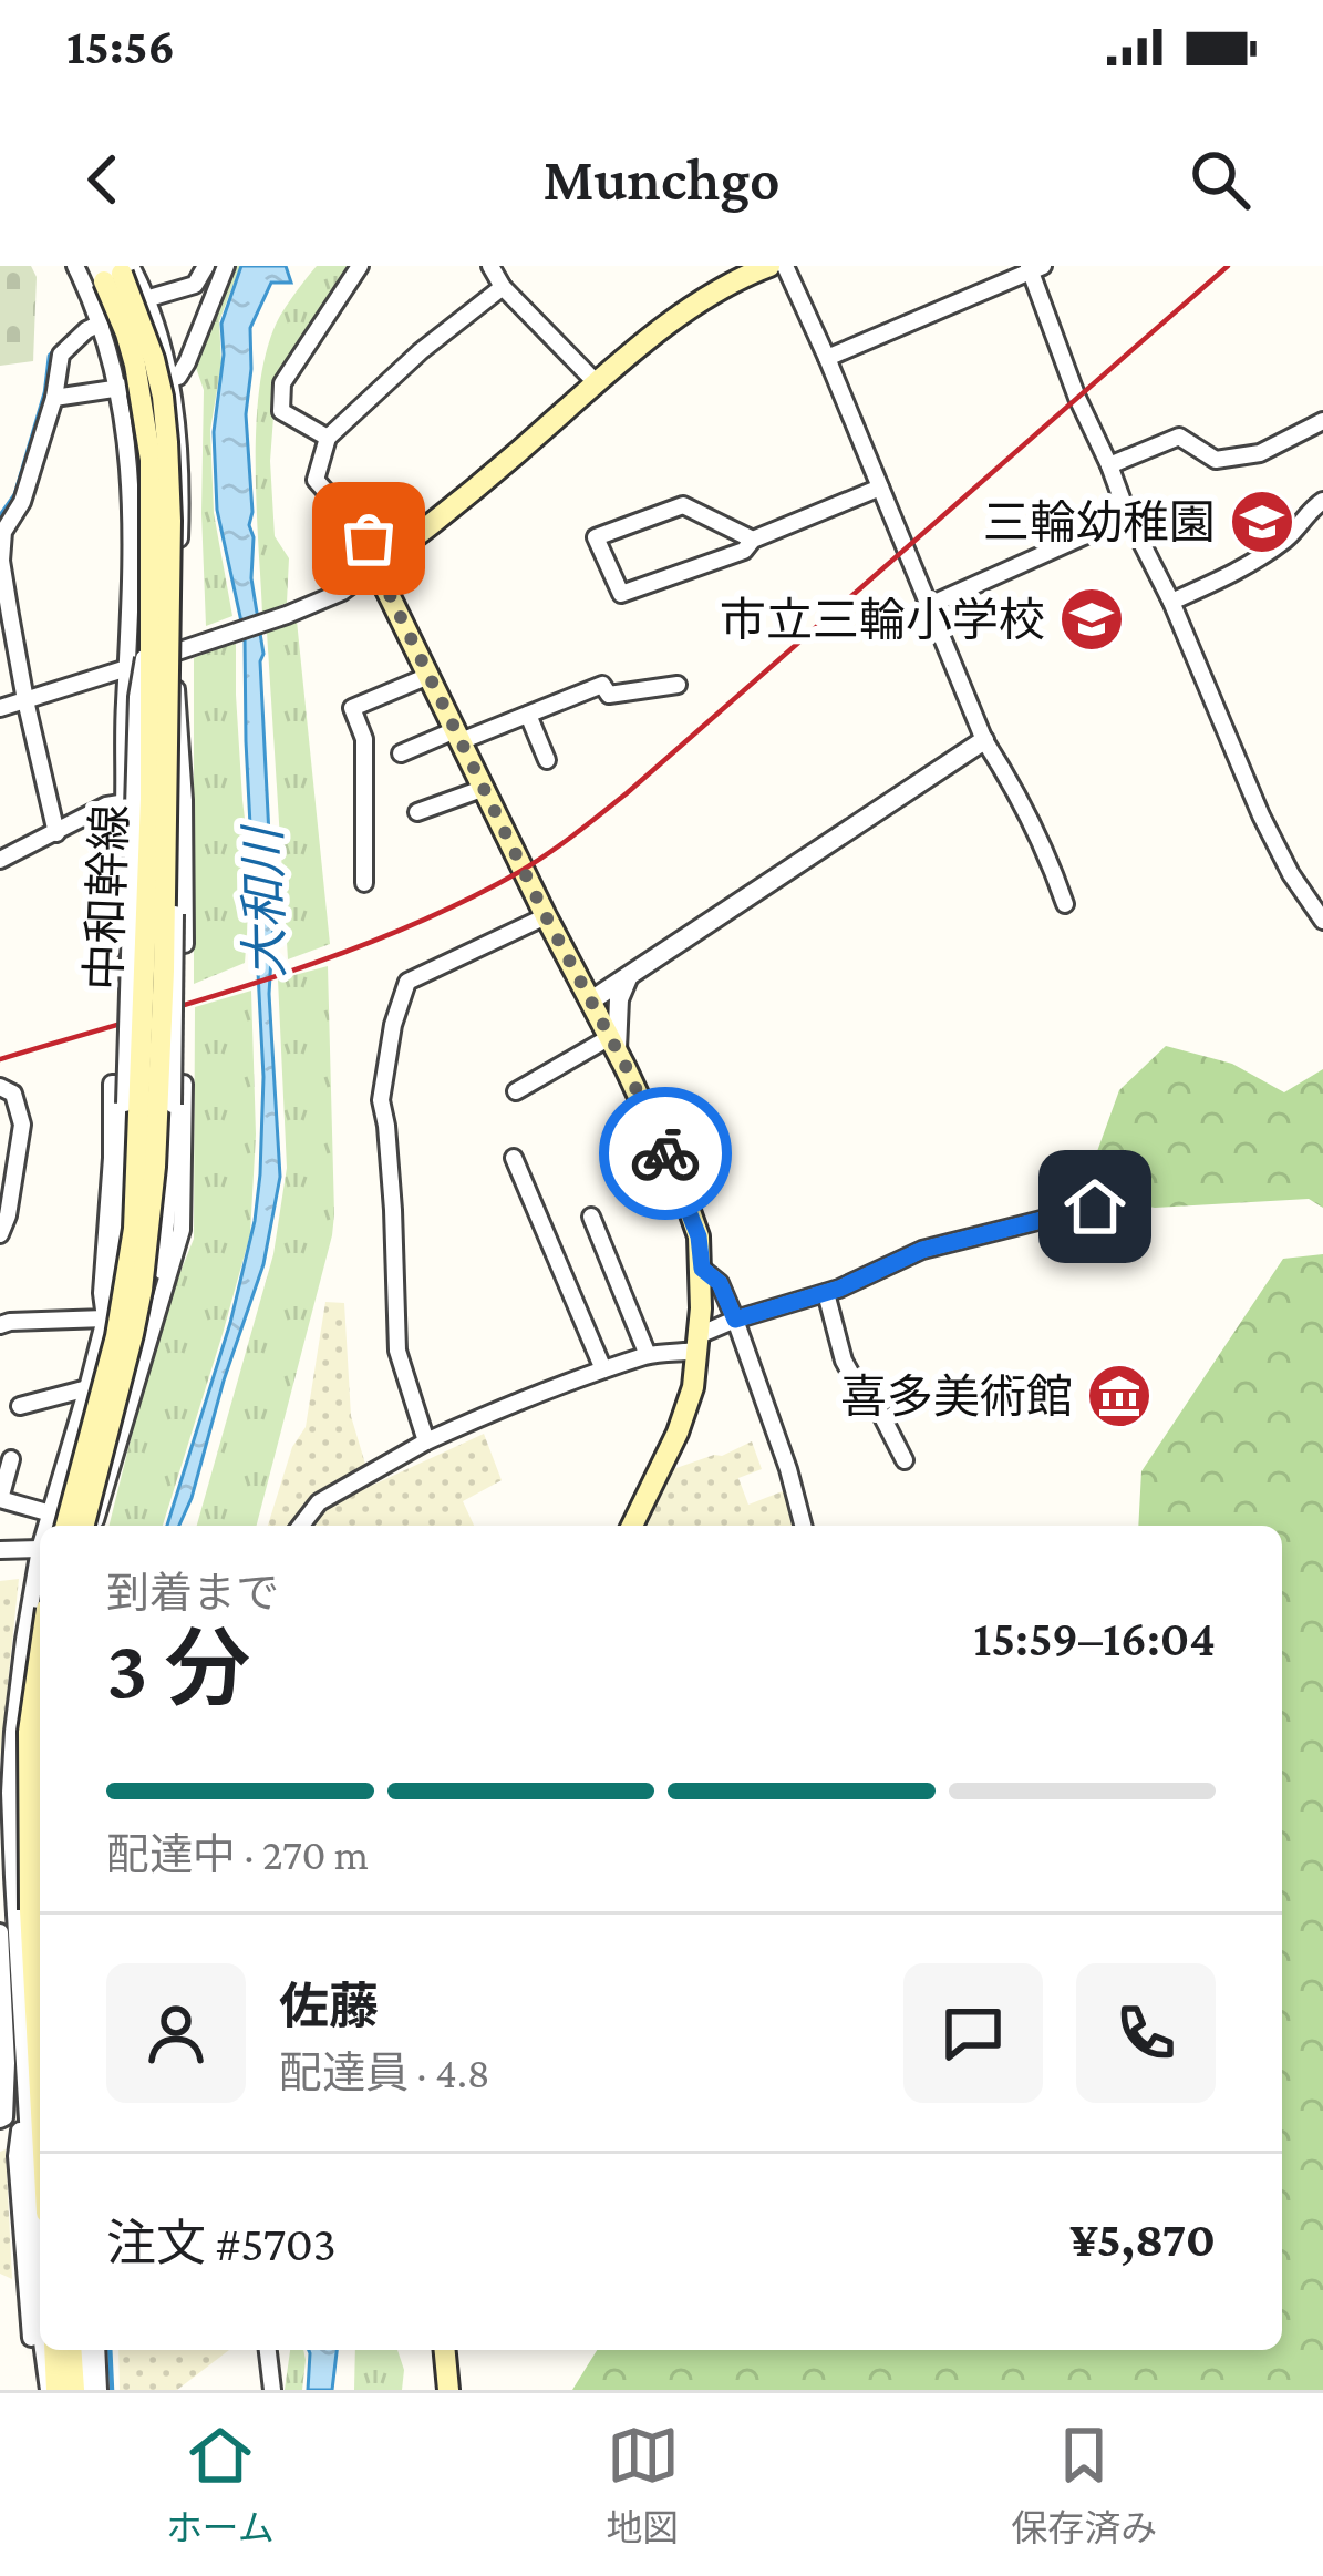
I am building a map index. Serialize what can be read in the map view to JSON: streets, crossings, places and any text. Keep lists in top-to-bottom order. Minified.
{"streets":{"main road":["中和幹線"]},"water":["大和川"],"places":{"school or university":["三輪幼稚園","市立三輪小学校"],"museum":["喜多美術館"]},"page":{"status":"15:56","header":"Munchgo","heading":["3 分","到着まで","15:59–16:04"],"panel":["佐藤","配達員 · 4.8","注文 #5703","¥5,870"],"bar":"配達中 · 270 m","tabs":["ホーム","地図","保存済み"]}}
